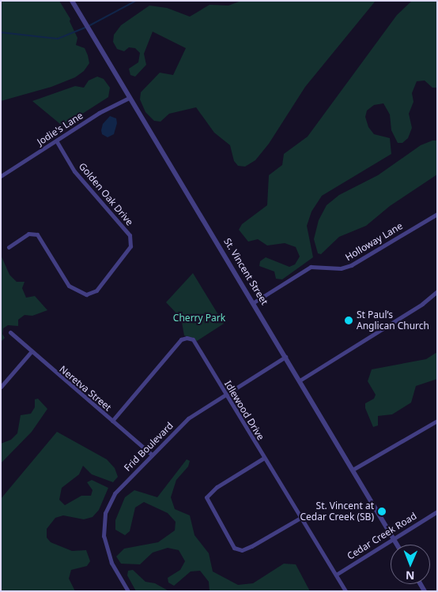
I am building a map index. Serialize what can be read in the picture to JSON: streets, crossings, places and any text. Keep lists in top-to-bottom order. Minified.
{"streets":{"street":["Jodie's Lane","Golden Oak Drive","Holloway Lane","St. Vincent Street","Neretva Street","Idlewood Drive","Frid Boulevard","Cedar Creek Road"]},"crossings":[["Jodie's Lane","Golden Oak Drive"],["Jodie's Lane","St. Vincent Street"],["Holloway Lane","St. Vincent Street"],["St. Vincent Street","Frid Boulevard"],["St. Vincent Street","Cedar Creek Road"],["Neretva Street","Idlewood Drive"],["Neretva Street","Frid Boulevard"],["Idlewood Drive","Frid Boulevard"],["Idlewood Drive","Cedar Creek Road"]],"parks":["Cherry Park"],"places":["St Paul’s Anglican Church","St. Vincent at Cedar Creek (SB)"],"north":"bottom"}
